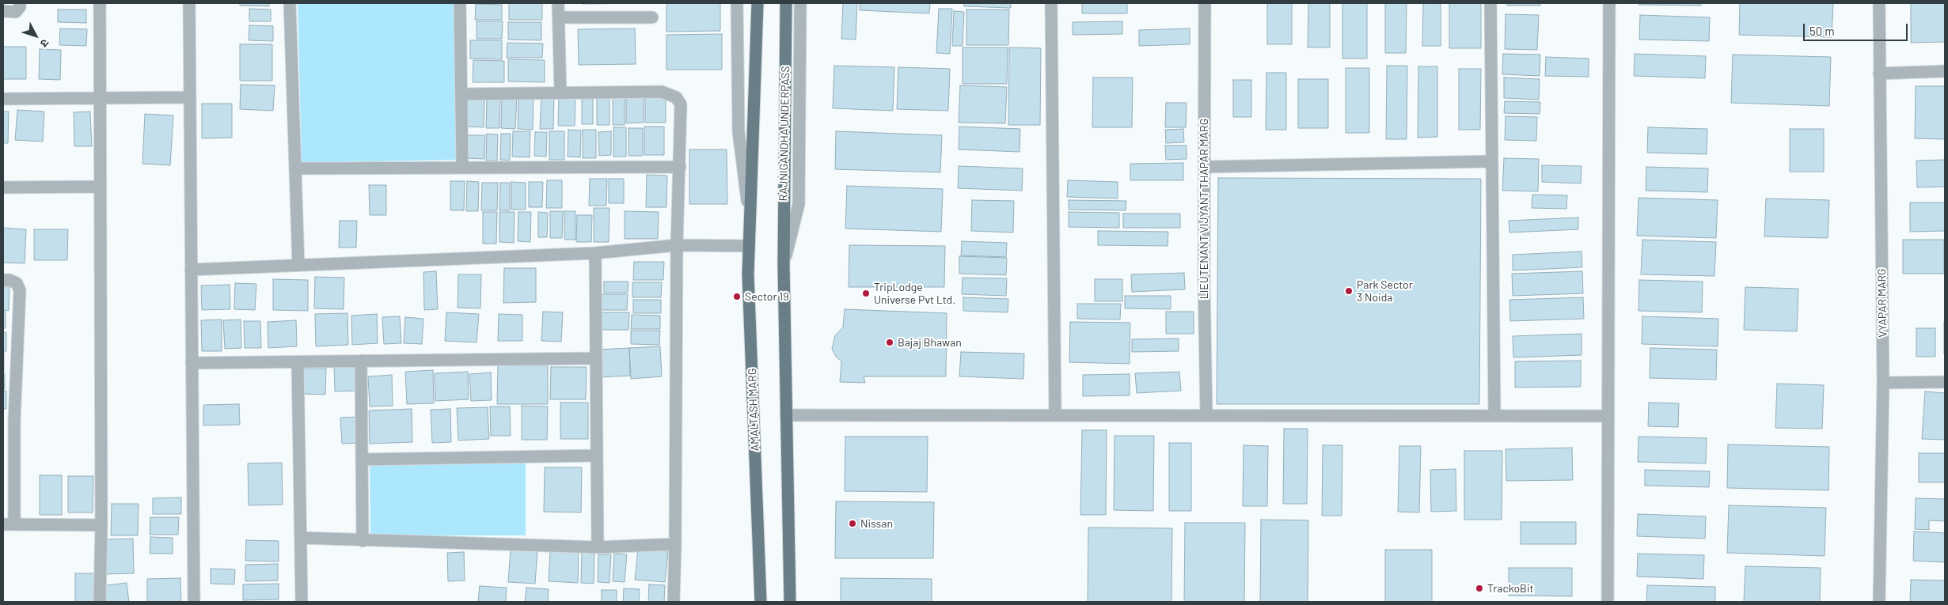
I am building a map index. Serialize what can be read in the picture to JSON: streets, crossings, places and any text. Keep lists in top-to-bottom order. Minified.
{"streets":{"main road":["RAJNIGANDHA UNDERPASS","AMALTASH MARG"],"street":["LIEUTENANT VIJYANT THAPAR MARG","VYAPAR MARG"]},"places":["Park Sector 3 Noida","TripLodge Universe Pvt Ltd.","Sector 19","Bajaj Bhawan","Nissan","TrackoBit"],"scale_bar":"50 m","north":"bottom right"}
